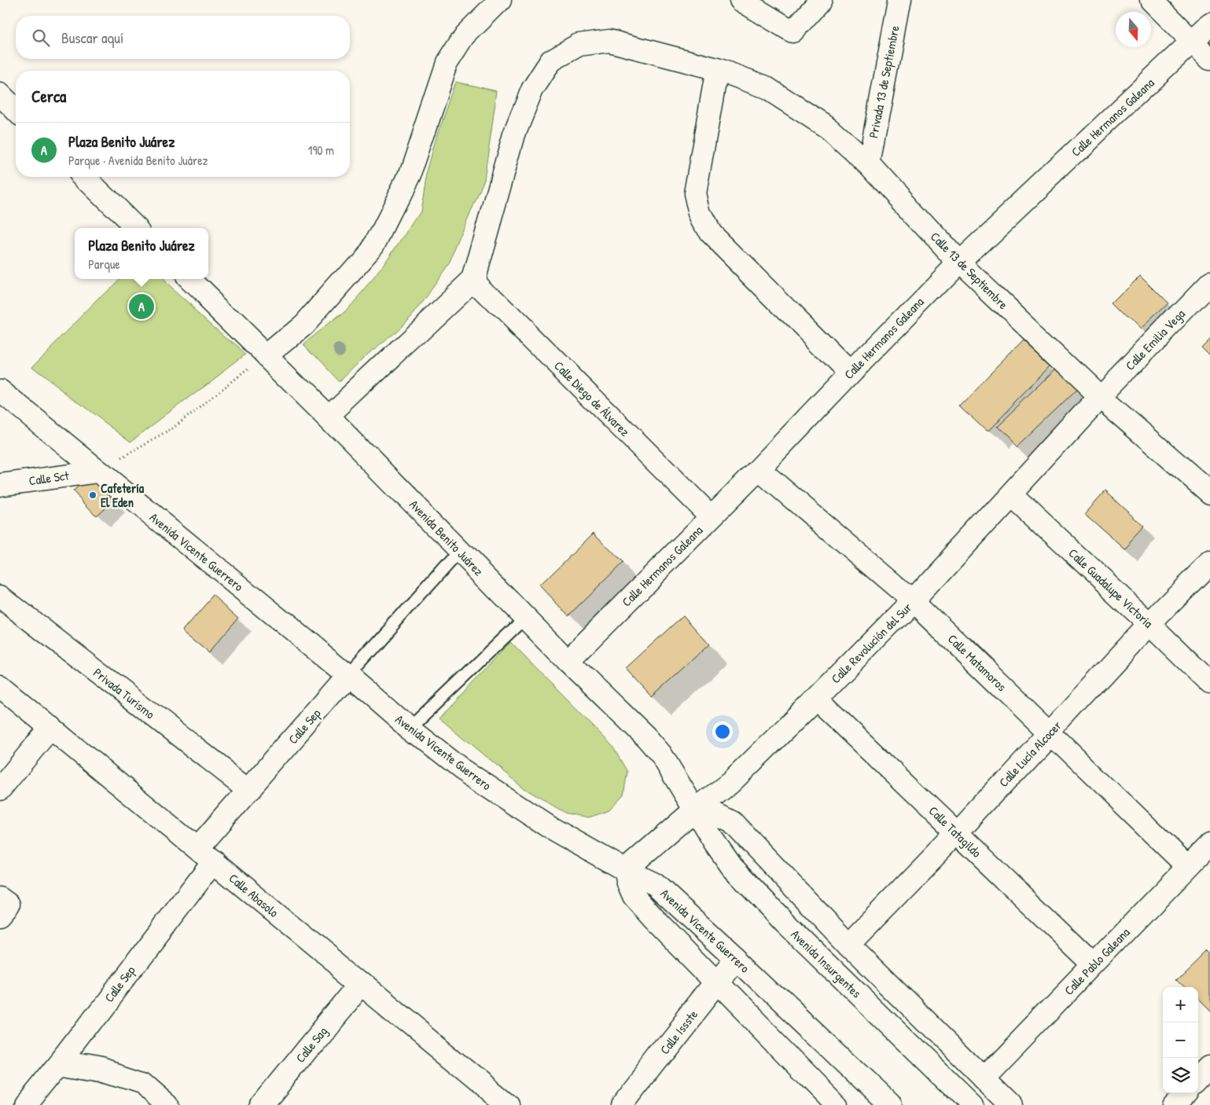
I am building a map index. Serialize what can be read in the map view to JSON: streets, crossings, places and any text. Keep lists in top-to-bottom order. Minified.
{"streets":{"street":["Privada 13 de Septiembre","Calle Hermanos Galeana","Calle 13 de Septiembre","Calle Emilia Vega","Calle Diego de Álvarez","Calle Sct","Avenida Benito Juárez","Avenida Vicente Guerrero","Calle Guadalupe Victoria","Calle Revolución del Sur","Calle Matamoros","Privada Turismo","Calle Sep","Calle Lucía Alcocer","Calle Tatagildo","Calle Abasolo","Calle Pablo Galeana","Avenida Insurgentes","Calle Issste","Calle Sag"]},"crossings":[["Privada 13 de Septiembre","Calle 13 de Septiembre"],["Calle Hermanos Galeana","Calle 13 de Septiembre"],["Calle Hermanos Galeana","Calle Diego de Álvarez"],["Calle Hermanos Galeana","Avenida Benito Juárez"],["Calle Hermanos Galeana","Calle Matamoros"],["Calle 13 de Septiembre","Calle Emilia Vega"],["Calle 13 de Septiembre","Calle Diego de Álvarez"],["Calle 13 de Septiembre","Calle Revolución del Sur"],["Calle Emilia Vega","Calle Revolución del Sur"],["Calle Sct","Avenida Vicente Guerrero"],["Avenida Benito Juárez","Calle Revolución del Sur"],["Avenida Benito Juárez","Avenida Insurgentes"],["Avenida Vicente Guerrero","Calle Revolución del Sur"],["Avenida Vicente Guerrero","Calle Sep"],["Avenida Vicente Guerrero","Calle Issste"],["Calle Guadalupe Victoria","Calle Revolución del Sur"],["Calle Guadalupe Victoria","Calle Lucía Alcocer"],["Calle Revolución del Sur","Calle Matamoros"],["Calle Revolución del Sur","Calle Tatagildo"],["Calle Revolución del Sur","Avenida Insurgentes"],["Calle Matamoros","Calle Lucía Alcocer"],["Calle Matamoros","Calle Pablo Galeana"],["Privada Turismo","Calle Sep"],["Calle Sep","Calle Abasolo"],["Calle Lucía Alcocer","Calle Tatagildo"],["Calle Tatagildo","Calle Pablo Galeana"],["Calle Abasolo","Calle Sag"]],"places":["Cafetería El Eden"],"north":"bottom","page":{"search":"Buscar aquí","heading":"Cerca","list":[{"mark":"A","name":"Plaza Benito Juárez","note":"Parque · Avenida Benito Juárez","value":"190 m"}],"popup":["Plaza Benito Juárez","Parque"],"pins":"A","map_buttons":["+","−"]}}
